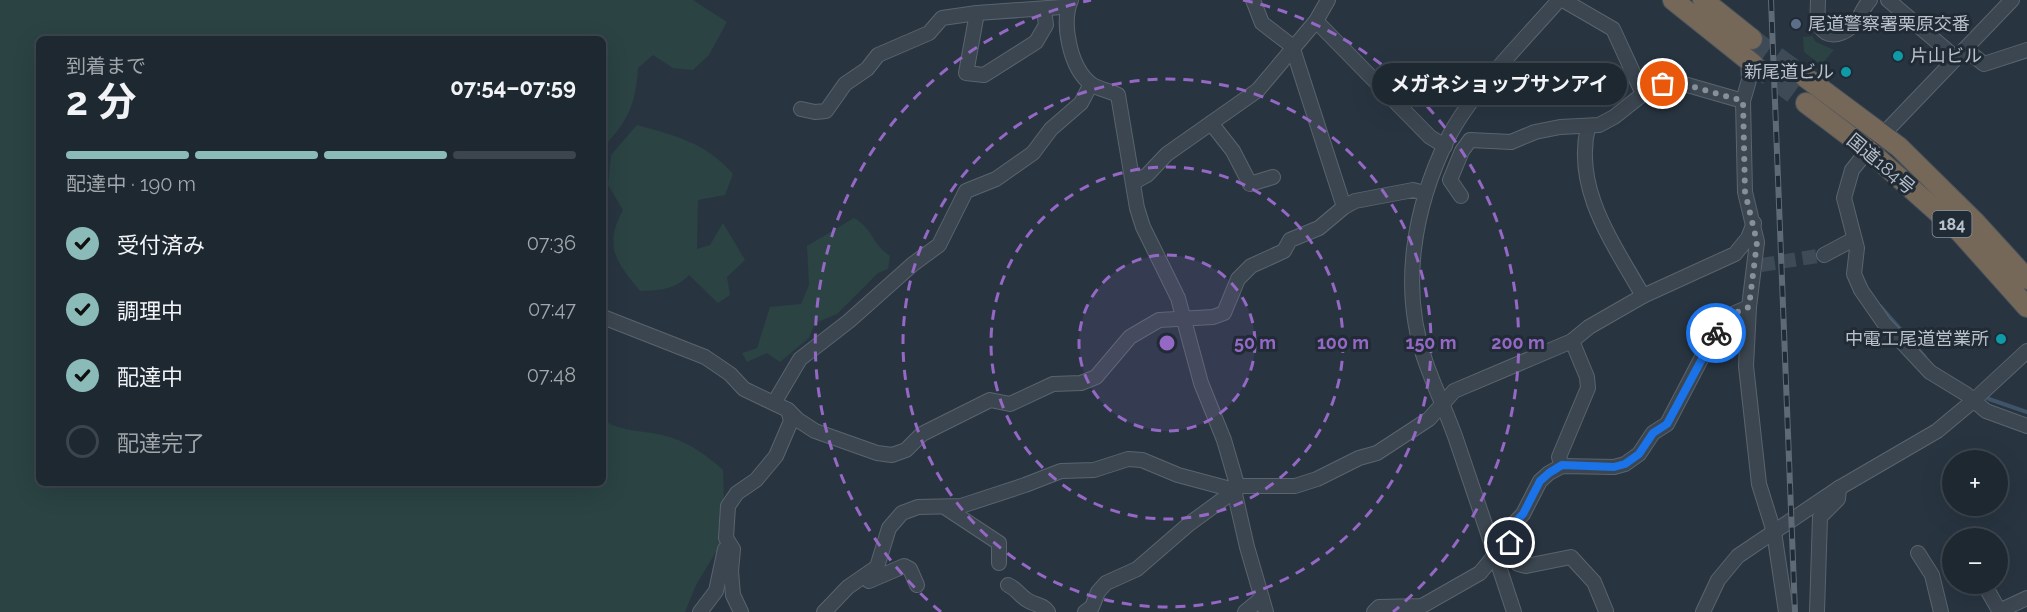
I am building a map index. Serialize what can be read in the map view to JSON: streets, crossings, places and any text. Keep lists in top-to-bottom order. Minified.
{"streets":{"highway":["国道184号","184"]},"places":["尾道警察署栗原交番","片山ビル","新尾道ビル","メガネショップサンアイ","中電工尾道営業所"],"page":{"heading":["2 分","到着まで","07:54–07:59"],"bubble":"メガネショップサンアイ","bar":"配達中 · 190 m","list":[["受付済み","07:36"],["調理中","07:47"],["配達中","07:48"],"配達完了"],"map_buttons":["+","−"]},"rings":["50 m","100 m","150 m","200 m"]}
